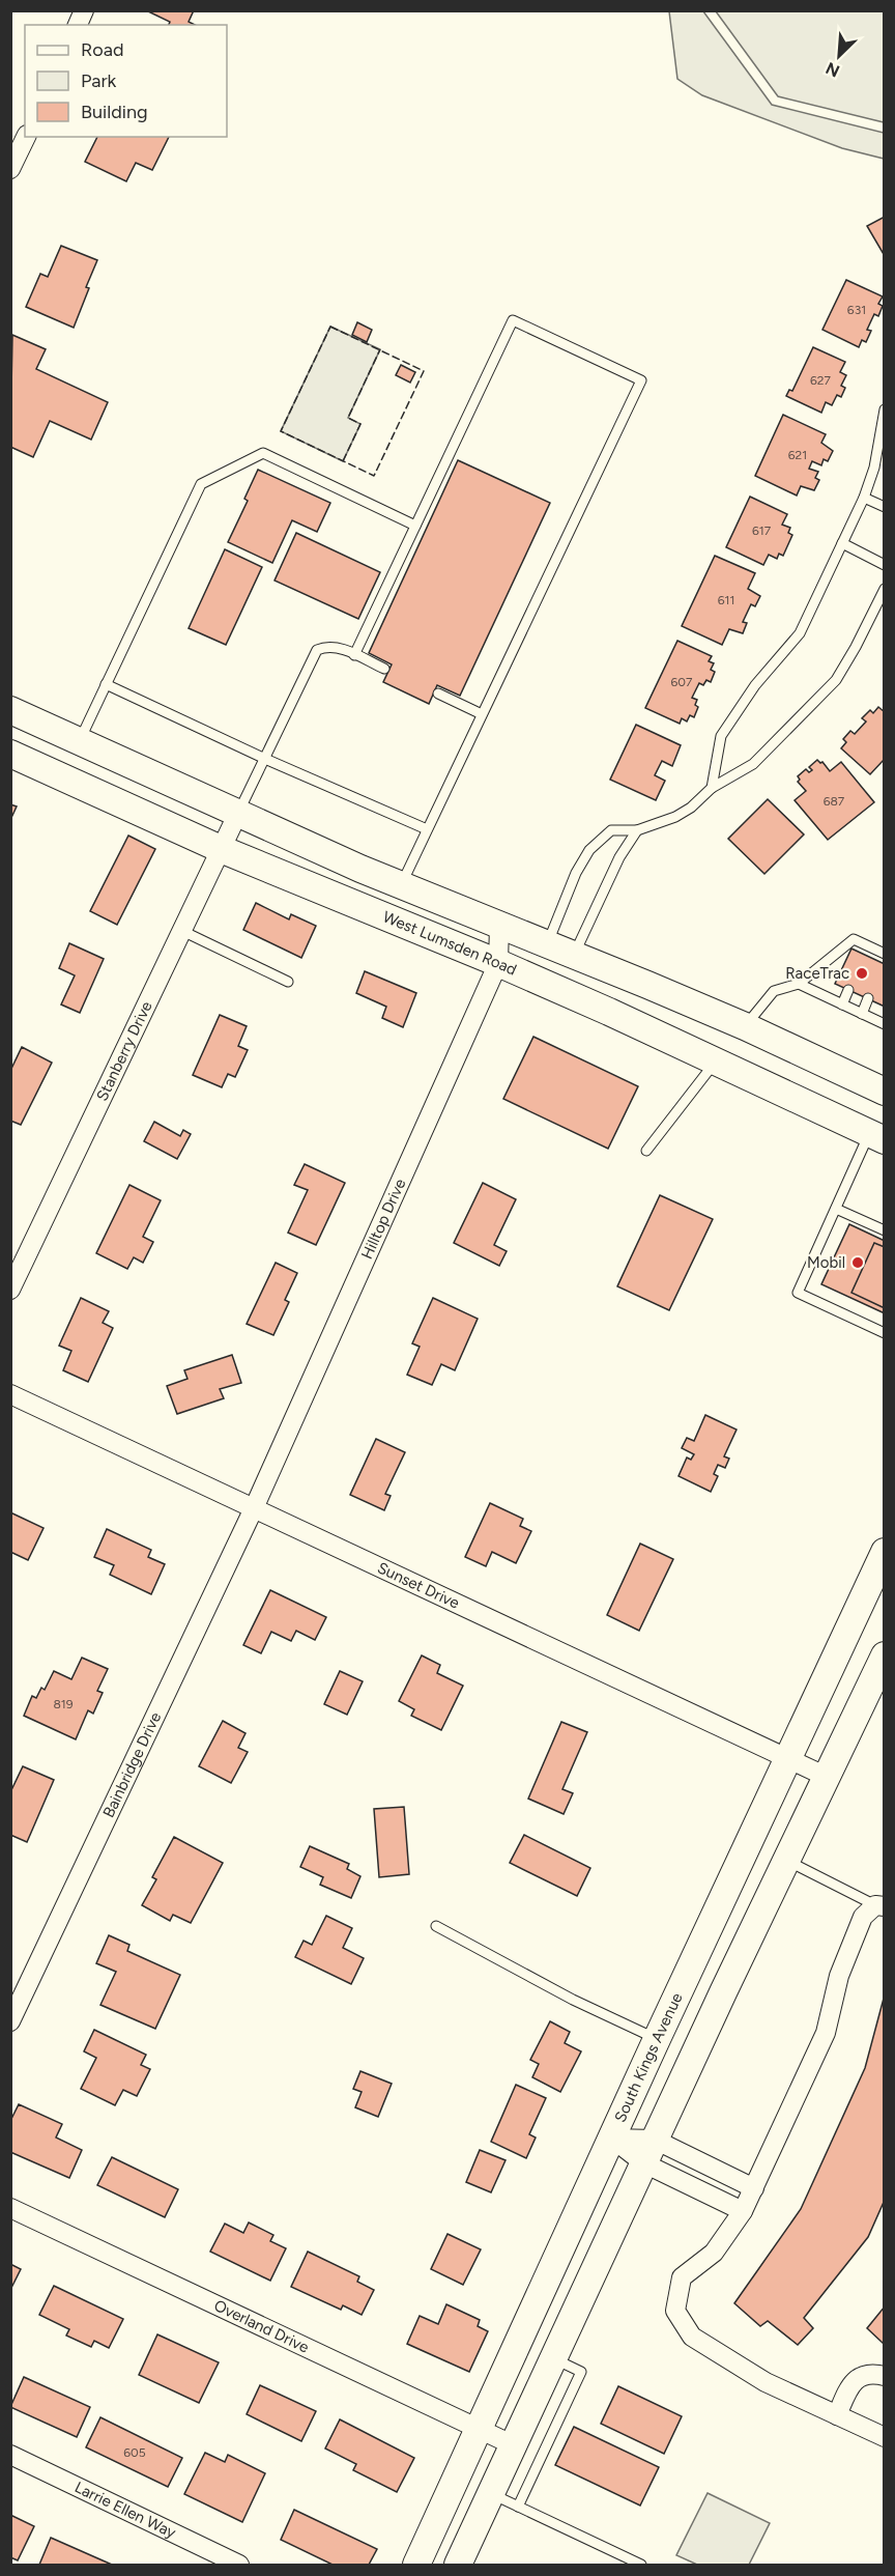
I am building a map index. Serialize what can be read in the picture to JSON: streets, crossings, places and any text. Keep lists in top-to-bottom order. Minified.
{"streets":{"main road":["West Lumsden Road","South Kings Avenue"],"street":["Stanberry Drive","Hilltop Drive","Sunset Drive","Bainbridge Drive","Overland Drive","Larrie Ellen Way"]},"crossings":[["West Lumsden Road","Stanberry Drive"],["West Lumsden Road","Hilltop Drive"],["Hilltop Drive","Sunset Drive"],["Hilltop Drive","Bainbridge Drive"],["Sunset Drive","Bainbridge Drive"],["Sunset Drive","South Kings Avenue"],["South Kings Avenue","Overland Drive"]],"places":["RaceTrac","Mobil"],"house_numbers":["631","627","621","617","611","607","687","819","605"],"legend":["Road","Park","Building"],"north":"bottom left"}
